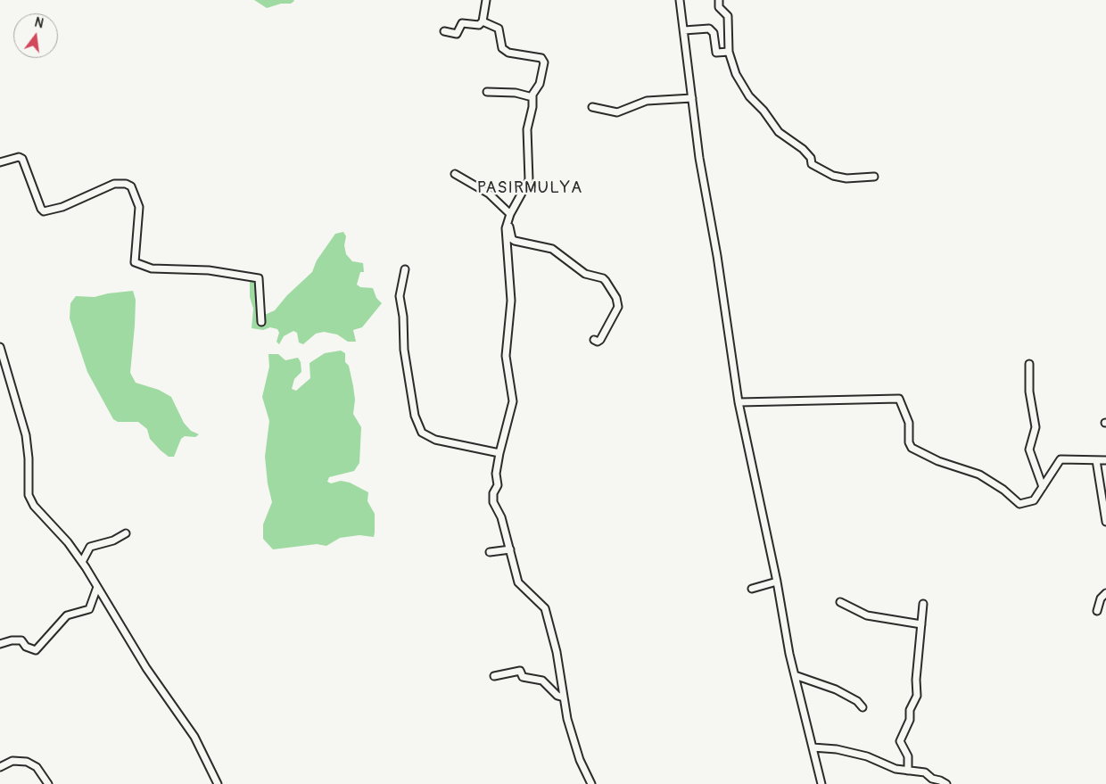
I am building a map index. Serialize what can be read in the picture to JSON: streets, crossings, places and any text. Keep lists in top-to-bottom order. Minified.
{"districts":["PASIRMULYA"],"north":"top"}
